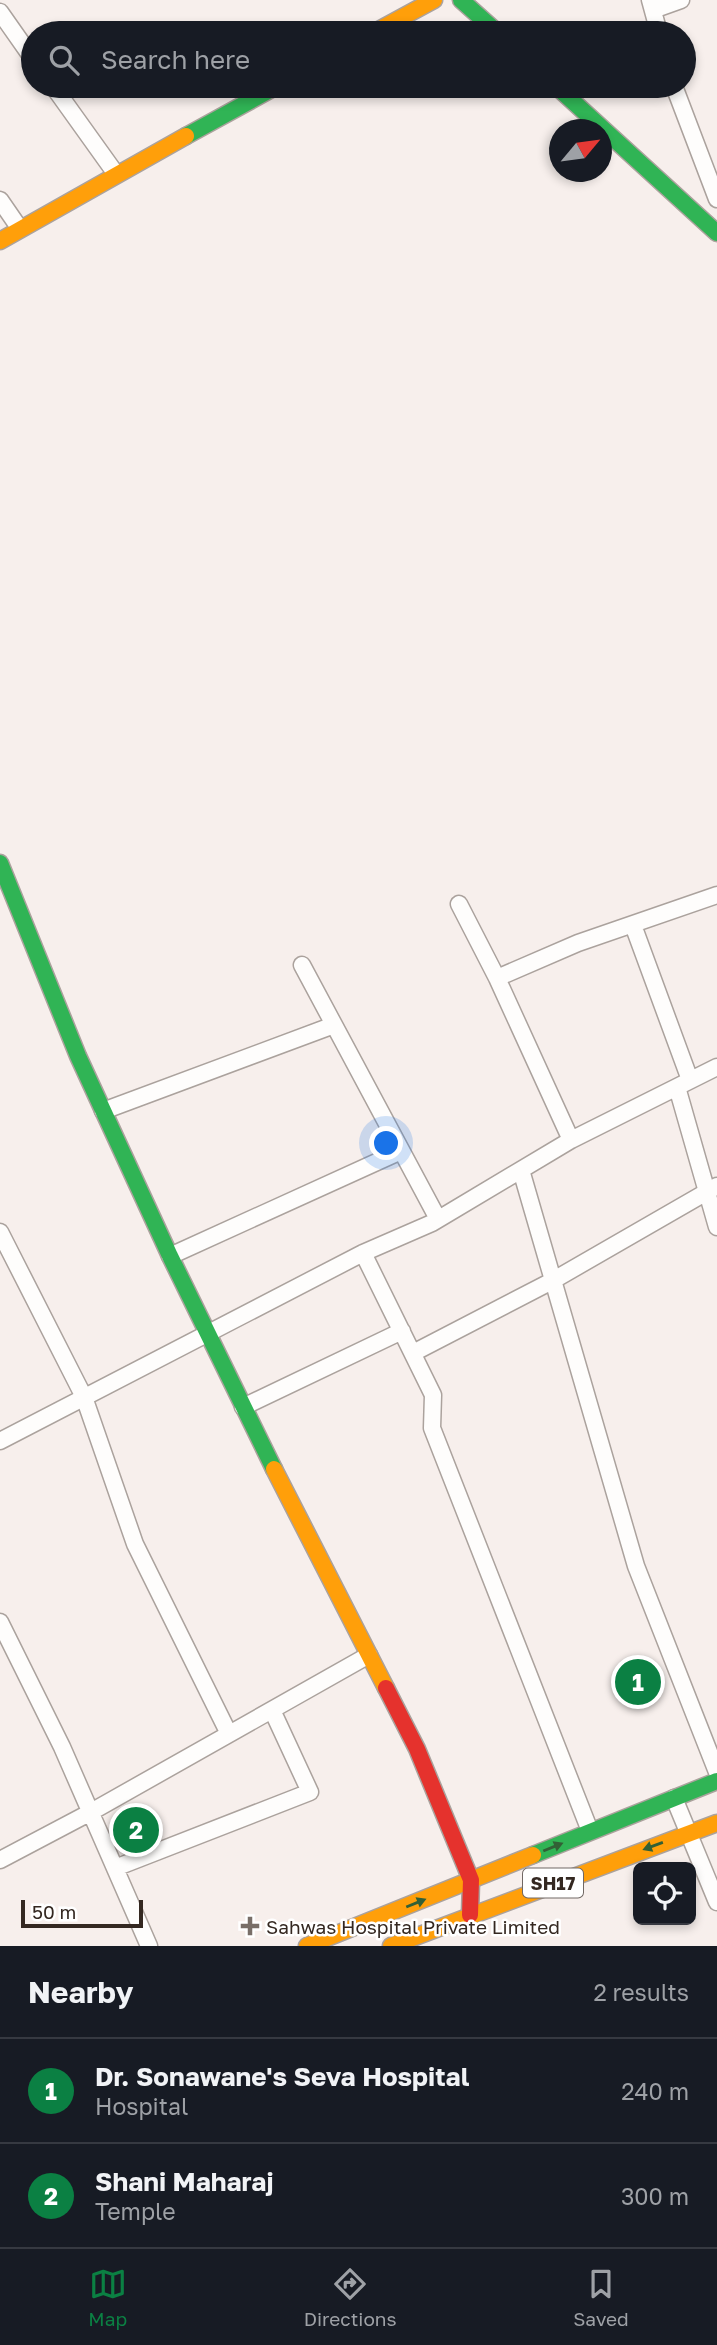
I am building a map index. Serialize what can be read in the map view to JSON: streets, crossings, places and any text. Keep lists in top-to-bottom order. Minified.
{"streets":{"street":["SH17"]},"places":{"health":["Sahwas Hospital Private Limited"]},"scale_bar":"50 m","north":"top right","page":{"search":"Search here","pins":["1","2"],"scale":"50 m","heading":["Nearby","2 results"],"list":[{"mark":"1","name":"Dr. Sonawane's Seva Hospital","note":"Hospital","value":"240 m"},{"mark":"2","name":"Shani Maharaj","note":"Temple","value":"300 m"}],"nav":["Map","Directions","Saved"]}}
